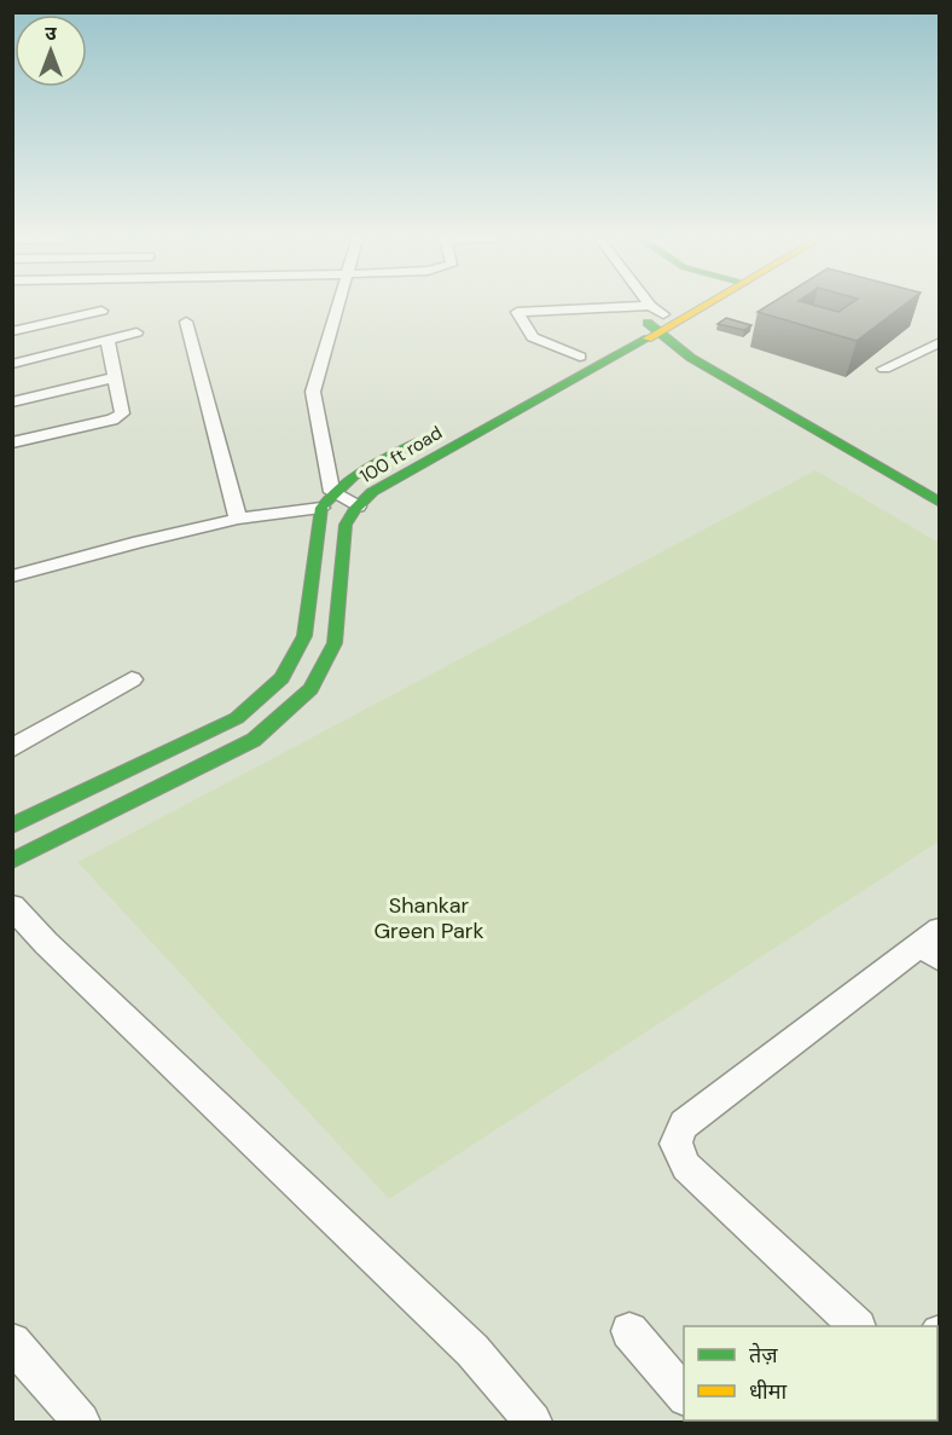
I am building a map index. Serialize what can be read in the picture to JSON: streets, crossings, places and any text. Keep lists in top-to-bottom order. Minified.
{"streets":{"main road":["100 ft road"]},"parks":["Shankar Green Park"],"legend":["तेज़","धीमा"],"north":"top"}
